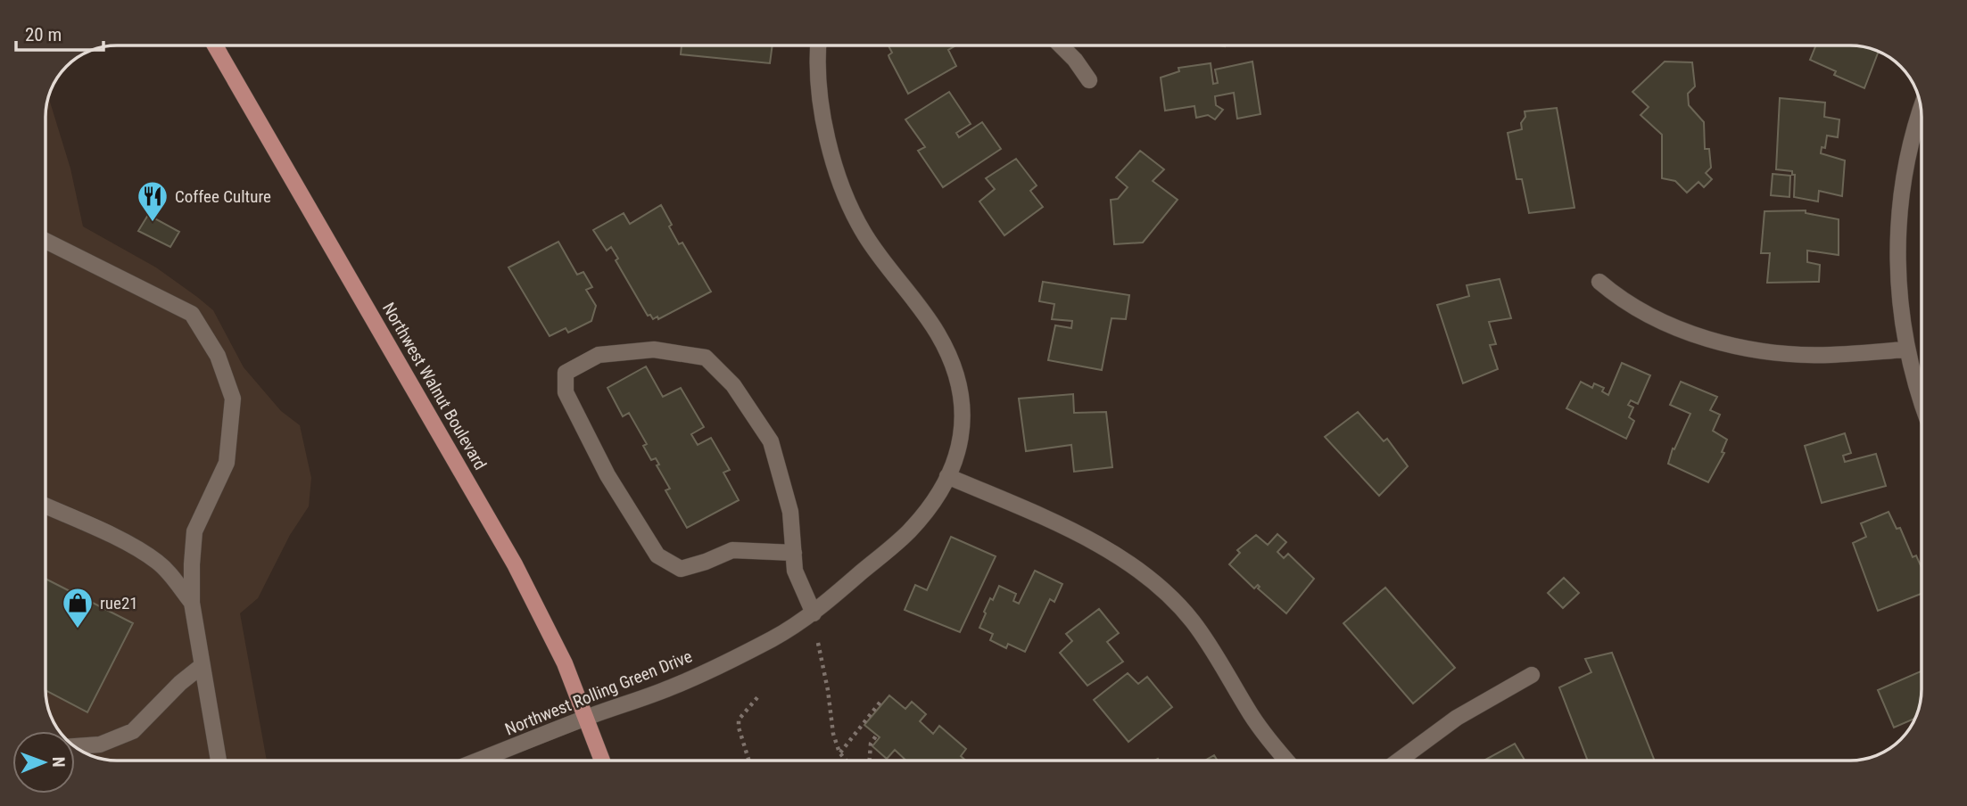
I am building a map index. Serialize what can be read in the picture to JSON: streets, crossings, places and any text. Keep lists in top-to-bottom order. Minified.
{"streets":{"main road":["Northwest Walnut Boulevard"],"street":["Northwest Rolling Green Drive"]},"crossings":[["Northwest Walnut Boulevard","Northwest Rolling Green Drive"]],"places":{"restaurant":["Coffee Culture"],"shop":["rue21"]},"scale_bar":"20 m","north":"right"}
